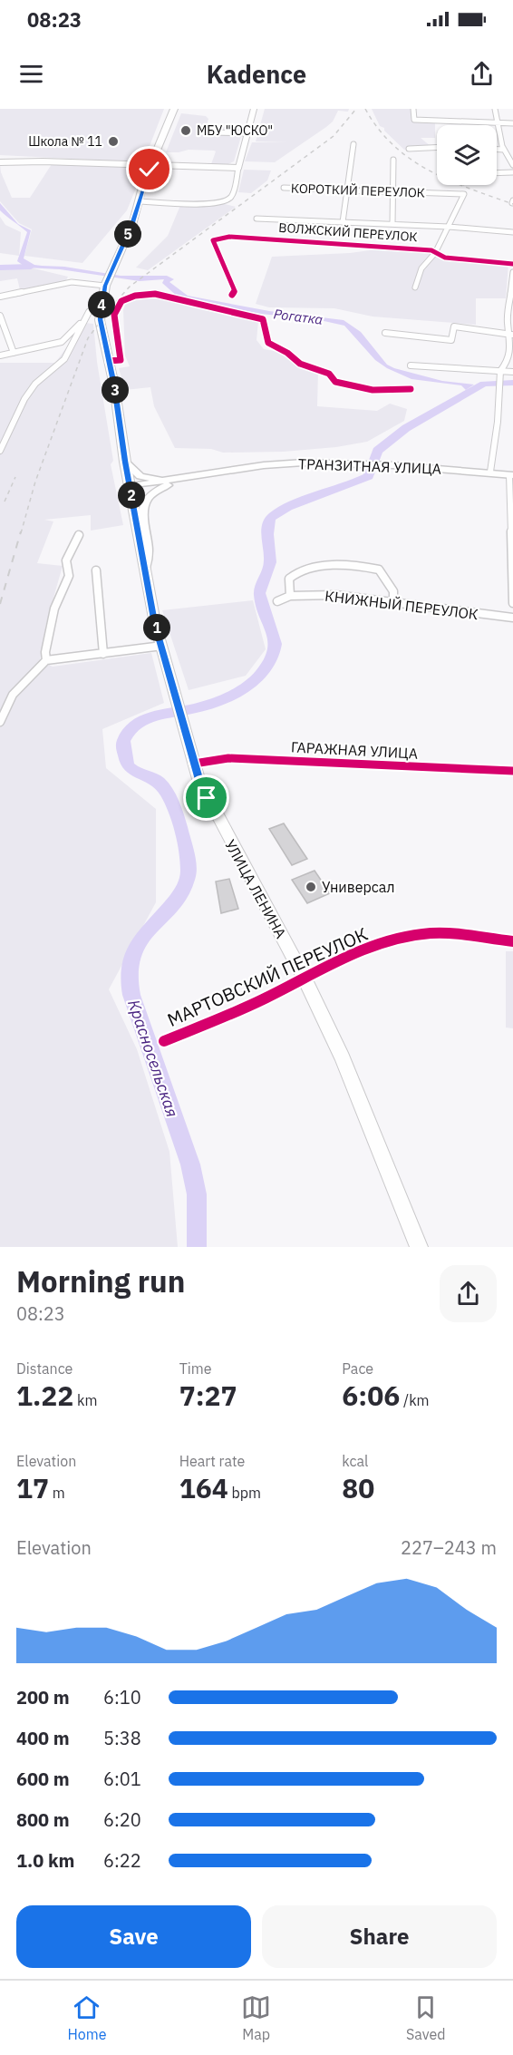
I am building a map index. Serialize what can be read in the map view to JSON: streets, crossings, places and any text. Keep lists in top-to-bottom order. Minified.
{"streets":{"main road":["ТРАНЗИТНАЯ УЛИЦА","УЛИЦА ЛЕНИНА"],"street":["КОРОТКИЙ ПЕРЕУЛОК","ВОЛЖСКИЙ ПЕРЕУЛОК","КНИЖНЫЙ ПЕРЕУЛОК","ГАРАЖНАЯ УЛИЦА","МАРТОВСКИЙ ПЕРЕУЛОК"]},"crossings":[["ТРАНЗИТНАЯ УЛИЦА","УЛИЦА ЛЕНИНА"],["ГАРАЖНАЯ УЛИЦА","УЛИЦА ЛЕНИНА"],["УЛИЦА ЛЕНИНА","МАРТОВСКИЙ ПЕРЕУЛОК"]],"water":["Рогатка","Красносельская"],"places":["МБУ \"ЮСКО\"","Школа № 11","Универсал"],"page":{"status":"08:23","header":"Kadence","pins":["5","4","3","2","1"],"heading":["Morning run","08:23"],"stats":[["Distance","1.22 km"],["Time","7:27"],["Pace","6:06 /km"],["Elevation","17 m"],["Heart rate","164 bpm"],["kcal","80"]],"chart":["Elevation","227–243 m"],"list":[{"name":"200 m","note":"6:10"},{"name":"400 m","note":"5:38"},{"name":"600 m","note":"6:01"},{"name":"800 m","note":"6:20"},{"name":"1.0 km","note":"6:22"}],"buttons":["Save","Share"],"tabs":["Home","Map","Saved"]}}
